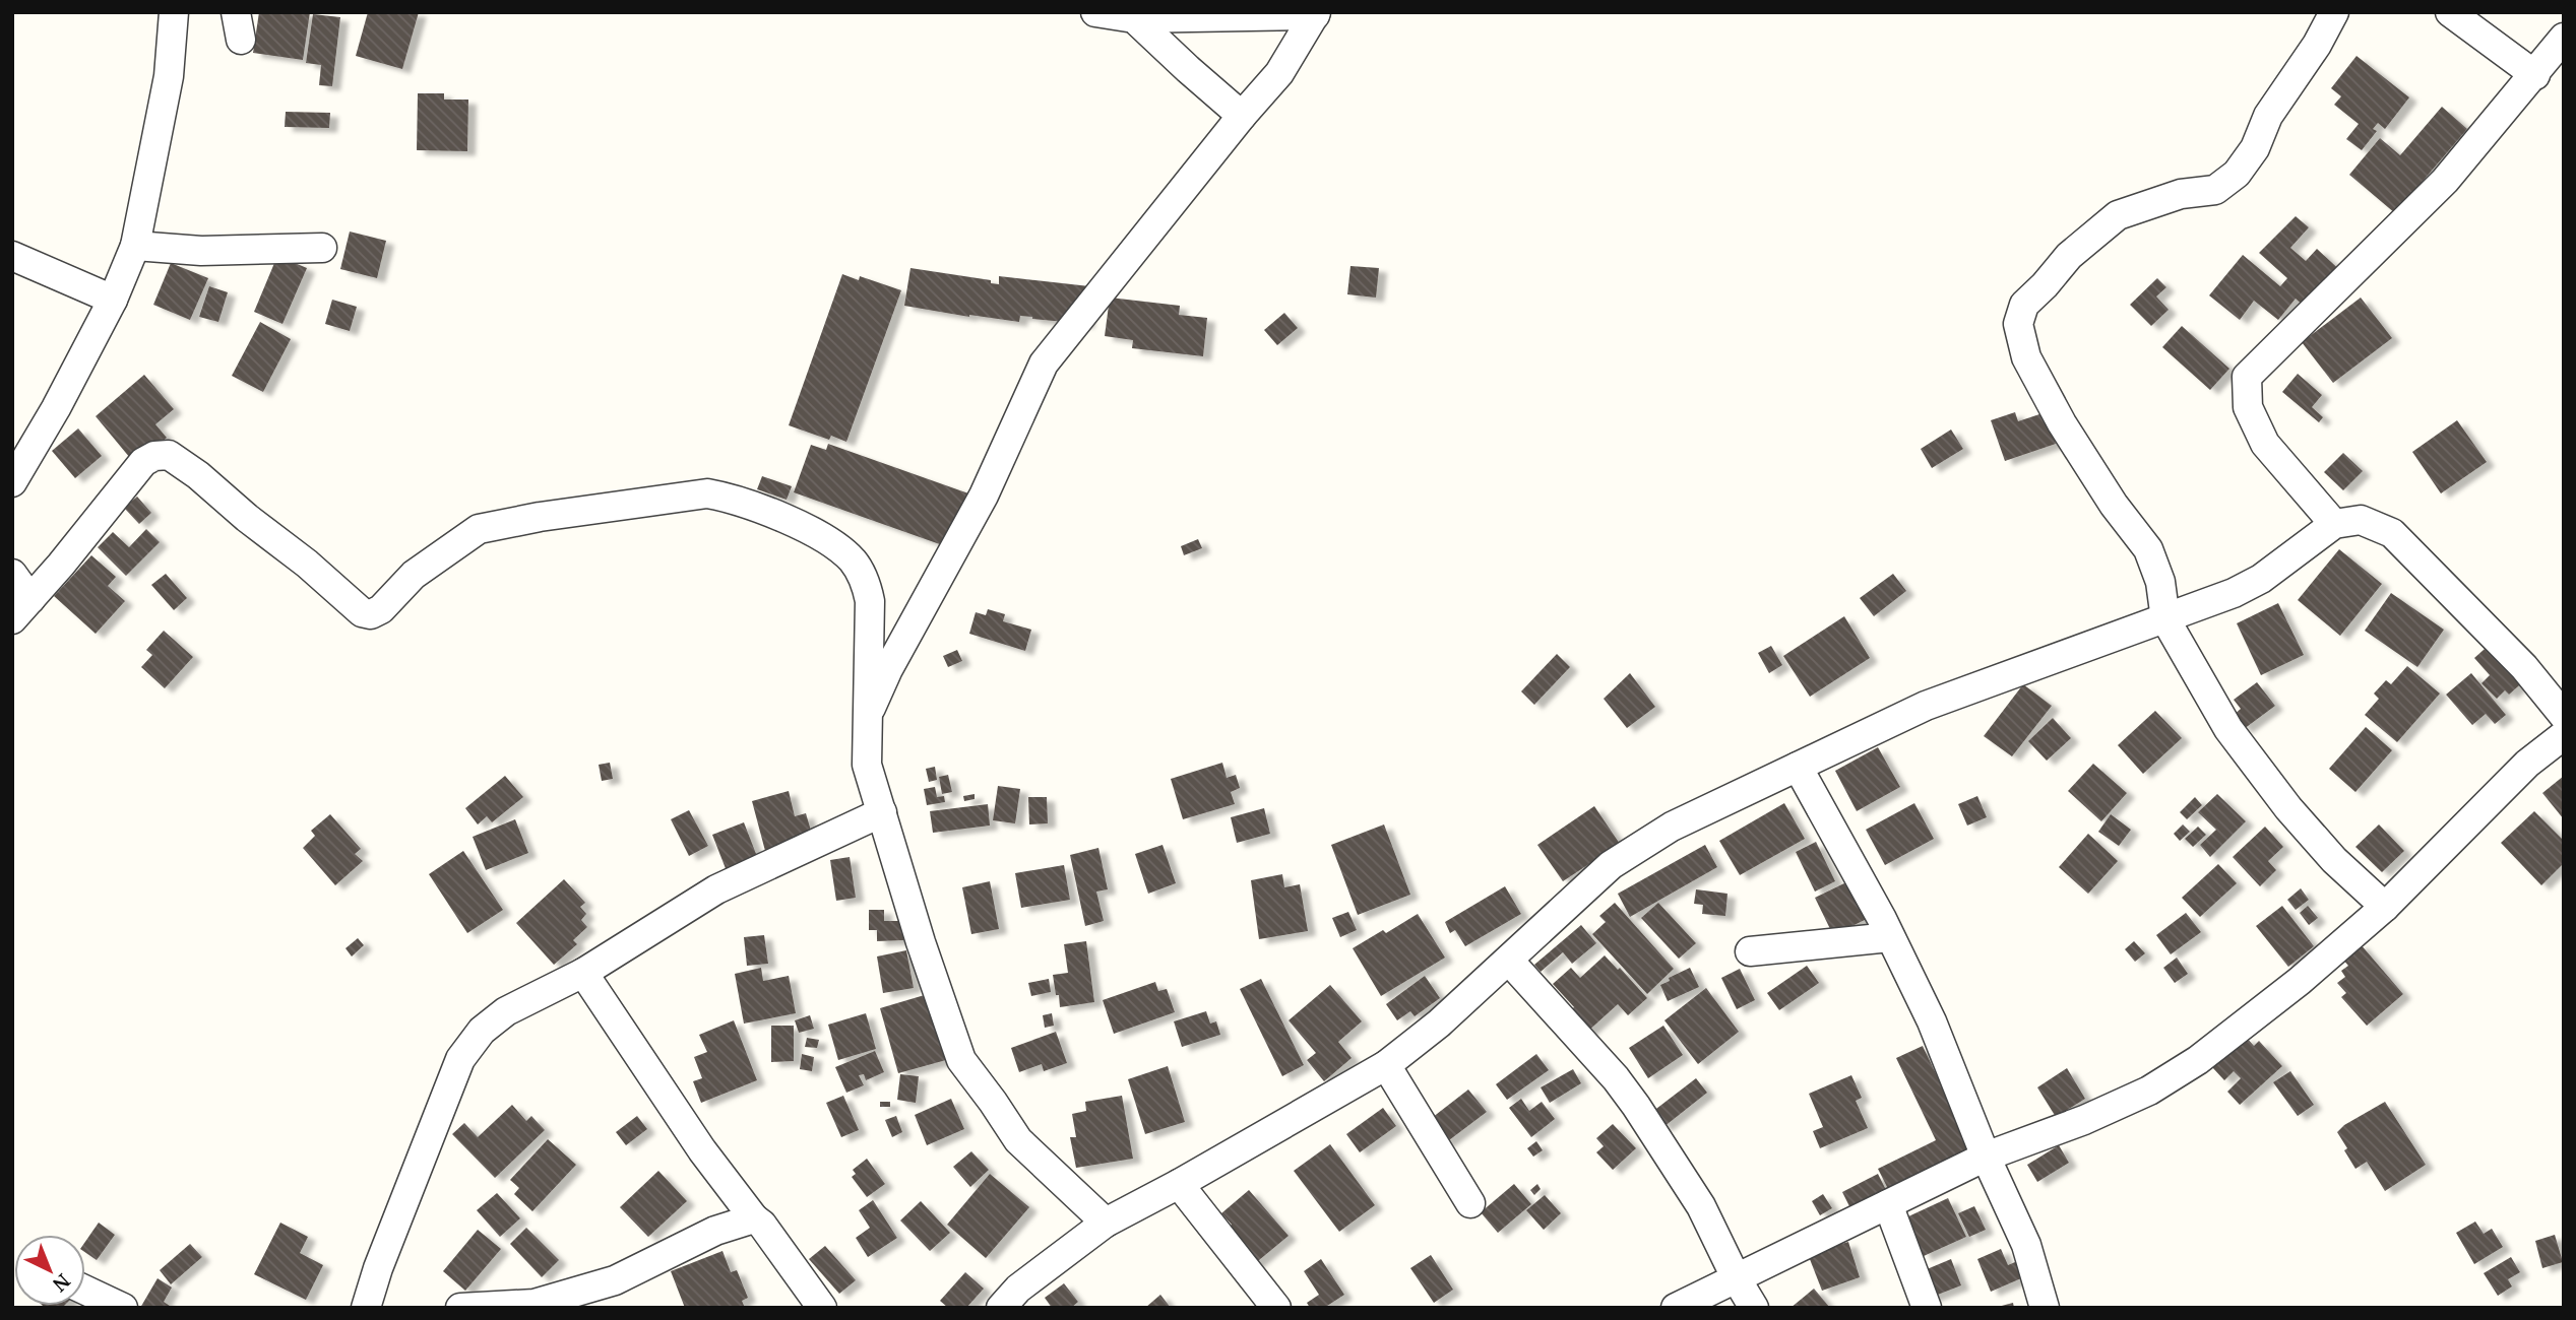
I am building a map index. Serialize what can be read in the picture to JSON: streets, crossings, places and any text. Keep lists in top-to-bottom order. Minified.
{"north":"bottom right"}
